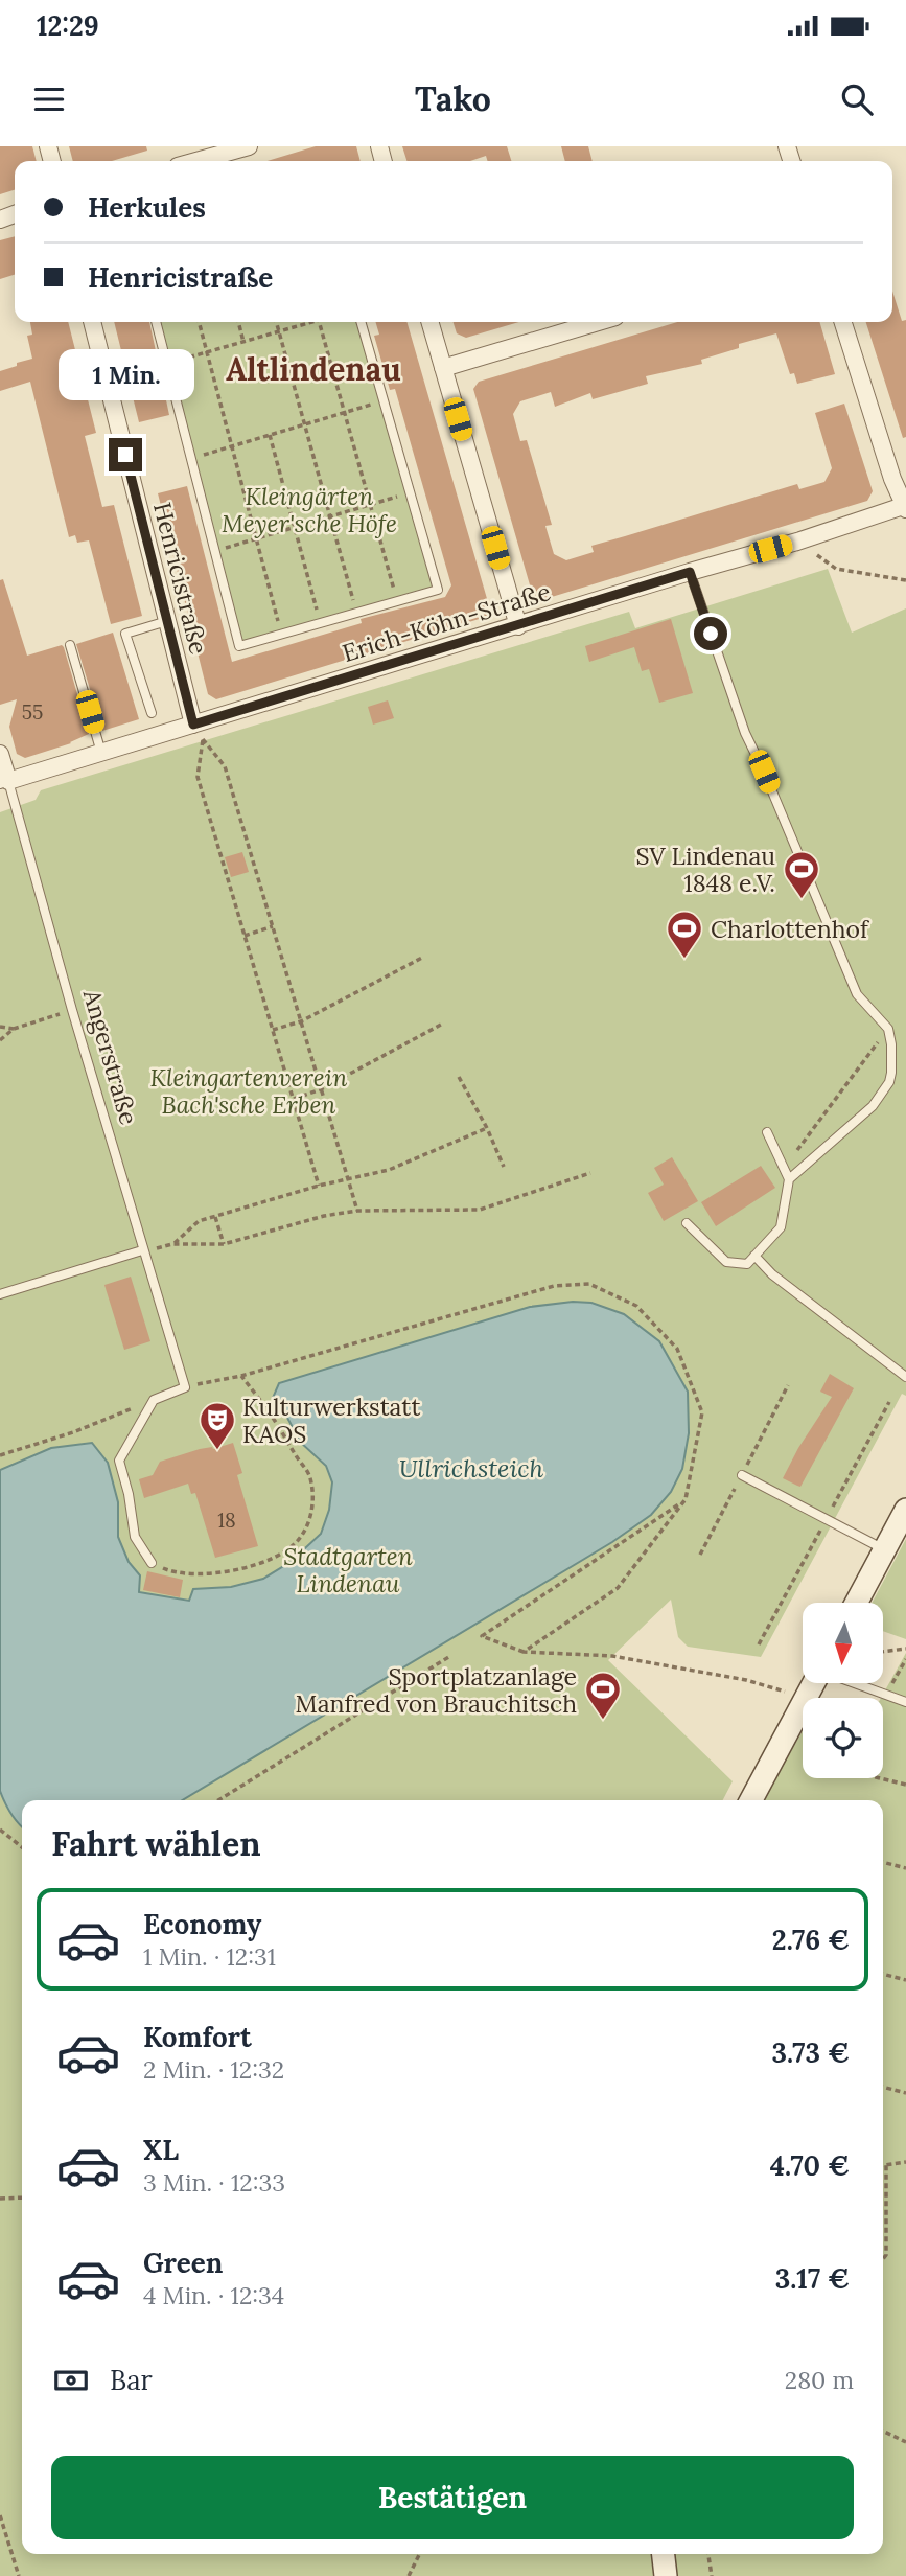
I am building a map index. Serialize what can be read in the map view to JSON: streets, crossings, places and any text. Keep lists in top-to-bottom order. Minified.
{"streets":{"street":["Henricistraße","Erich-Köhn-Straße","Angerstraße"]},"crossings":[["Henricistraße","Erich-Köhn-Straße"],["Erich-Köhn-Straße","Angerstraße"]],"districts":["Altlindenau"],"water":["Ullrichsteich"],"parks":["Kleingärten Meyer'sche Höfe","Kleingartenverein Bach'sche Erben","Stadtgarten Lindenau"],"places":{"sports":["SV Lindenau 1848 e.V.","Charlottenhof","Sportplatzanlage Manfred von Brauchitsch"],"theatre":["Kulturwerkstatt KAOS"]},"house_numbers":["55","18"],"north":"bottom","page":{"status":"12:29","header":"Tako","banner":["Herkules","Henricistraße"],"bubble":"1 Min.","heading":"Fahrt wählen","list":[{"name":"Economy","note":"1 Min. · 12:31","value":"2.76 €"},{"name":"Komfort","note":"2 Min. · 12:32","value":"3.73 €"},{"name":"XL","note":"3 Min. · 12:33","value":"4.70 €"},{"name":"Green","note":"4 Min. · 12:34","value":"3.17 €"}],"pay":["Bar","280 m"],"buttons":"Bestätigen"}}
